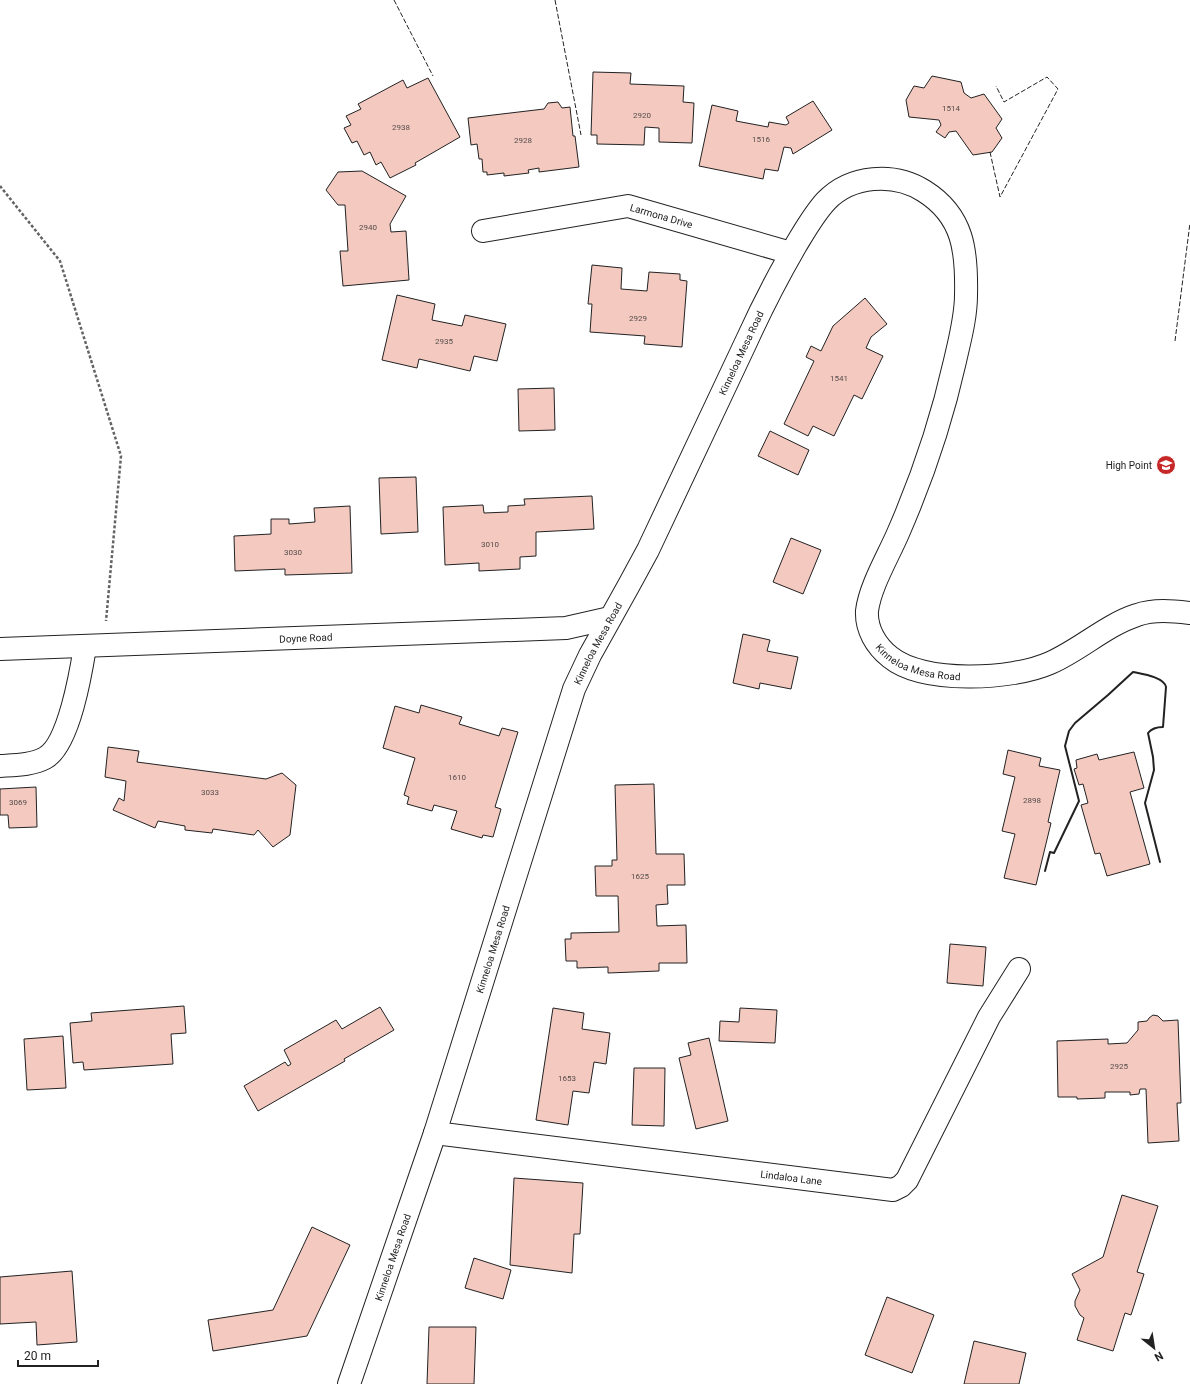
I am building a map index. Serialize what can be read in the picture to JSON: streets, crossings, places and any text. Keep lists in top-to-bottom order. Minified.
{"streets":{"street":["Larmona Drive","Kinneloa Mesa Road","Doyne Road","Lindaloa Lane"]},"crossings":[["Larmona Drive","Kinneloa Mesa Road"],["Kinneloa Mesa Road","Doyne Road"],["Kinneloa Mesa Road","Lindaloa Lane"]],"places":{"school or university":["High Point"]},"house_numbers":["1514","2920","2938","1516","2928","2940","2929","2935","1541","3010","3030","1610","3033","2898","3069","1625","2925","1653"],"scale_bar":"20 m","north":"bottom right"}
